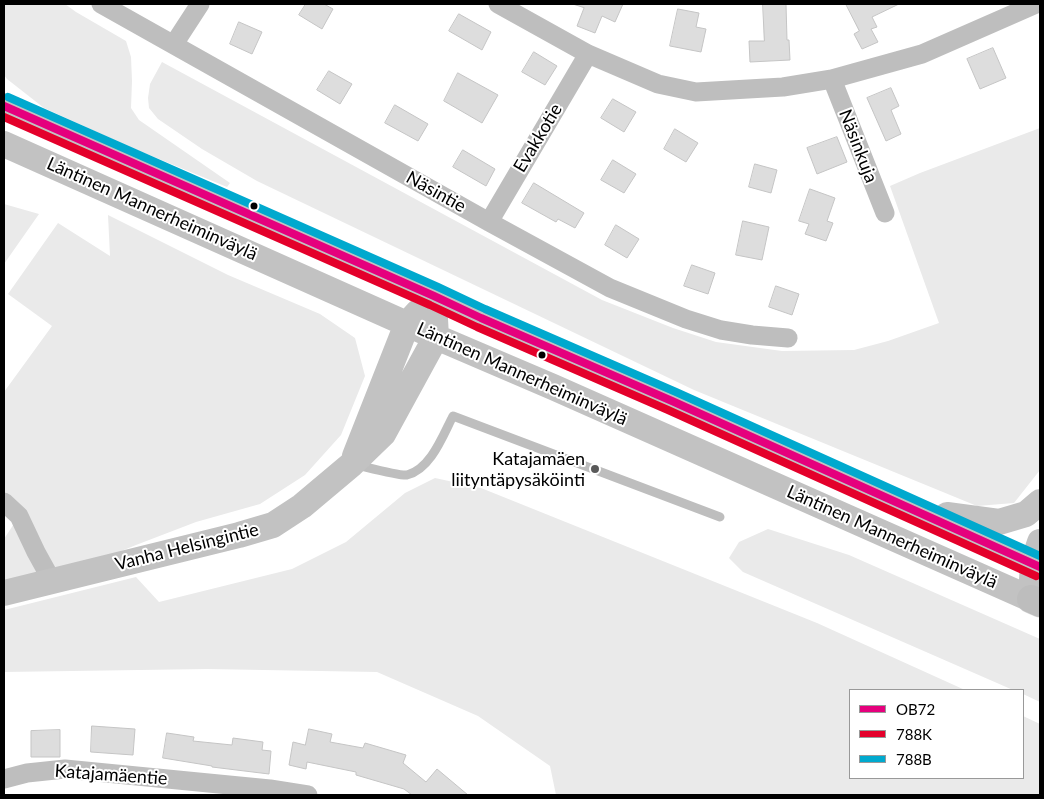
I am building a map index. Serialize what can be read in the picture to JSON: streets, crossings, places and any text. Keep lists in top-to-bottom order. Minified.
{"streets":{"main road":["Läntinen Mannerheiminväylä","Vanha Helsingintie"],"street":["Evakkotie","Näsinkuja","Näsintie","Katajamäentie"]},"crossings":[["Evakkotie","Näsintie"],["Läntinen Mannerheiminväylä","Vanha Helsingintie"]],"places":["Katajamäen liityntäpysäköinti"],"lines":["transit line 788B","transit line OB72","transit line 788K"],"legend":["OB72","788K","788B"]}
